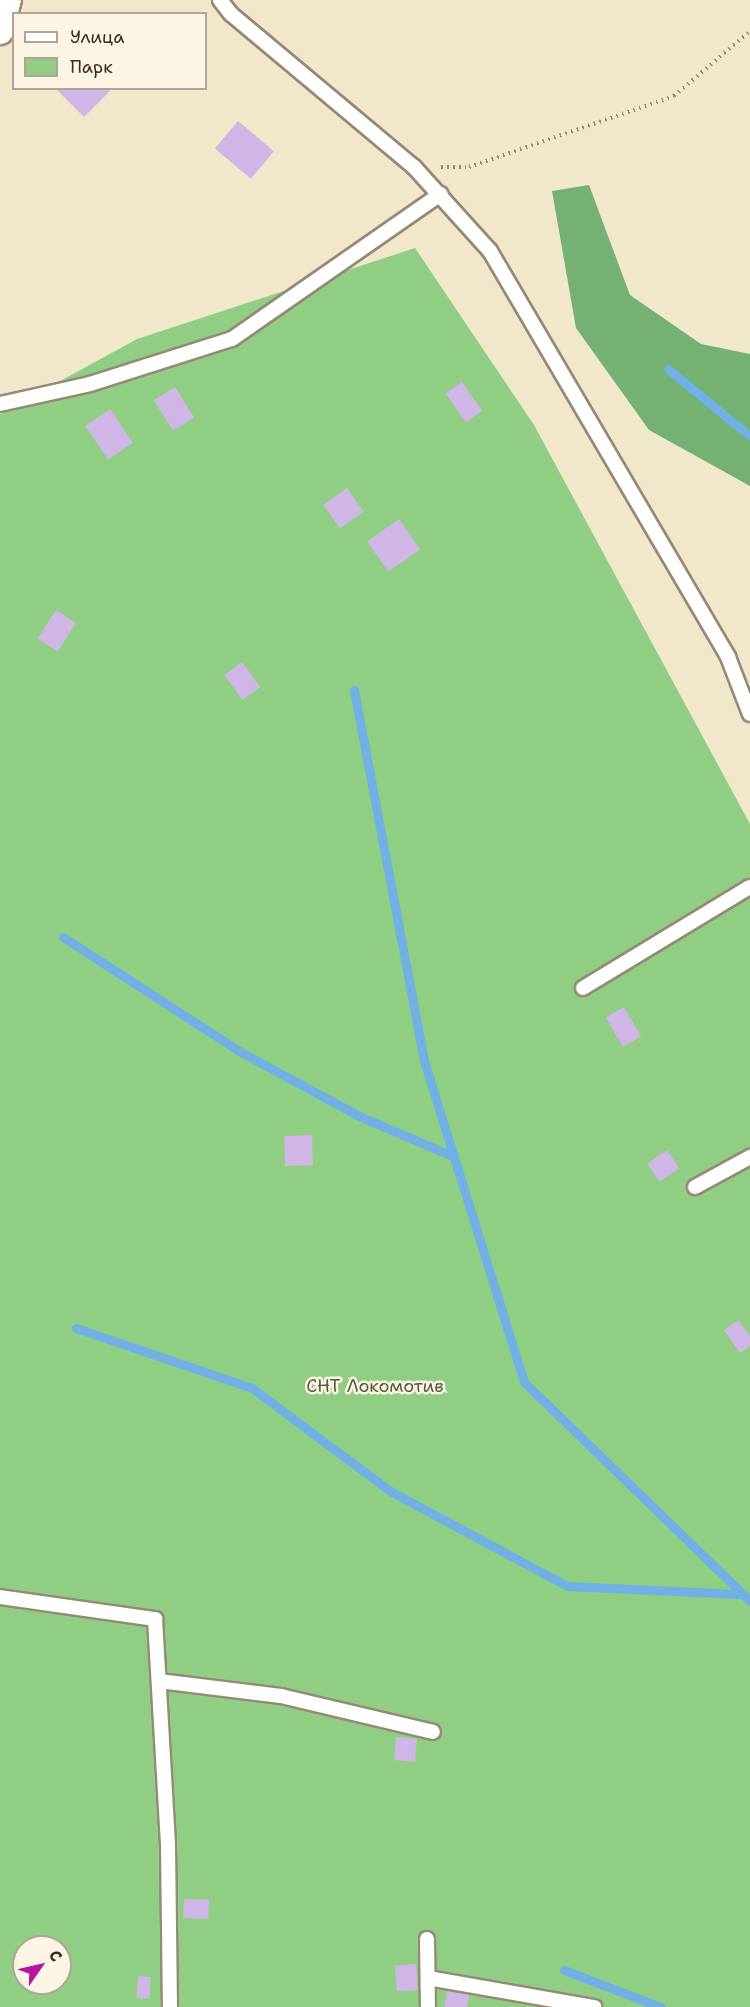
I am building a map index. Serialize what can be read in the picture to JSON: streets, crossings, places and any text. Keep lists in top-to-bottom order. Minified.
{"parks":["СНТ Локомотив"],"legend":["Улица","Парк"],"north":"top right"}
